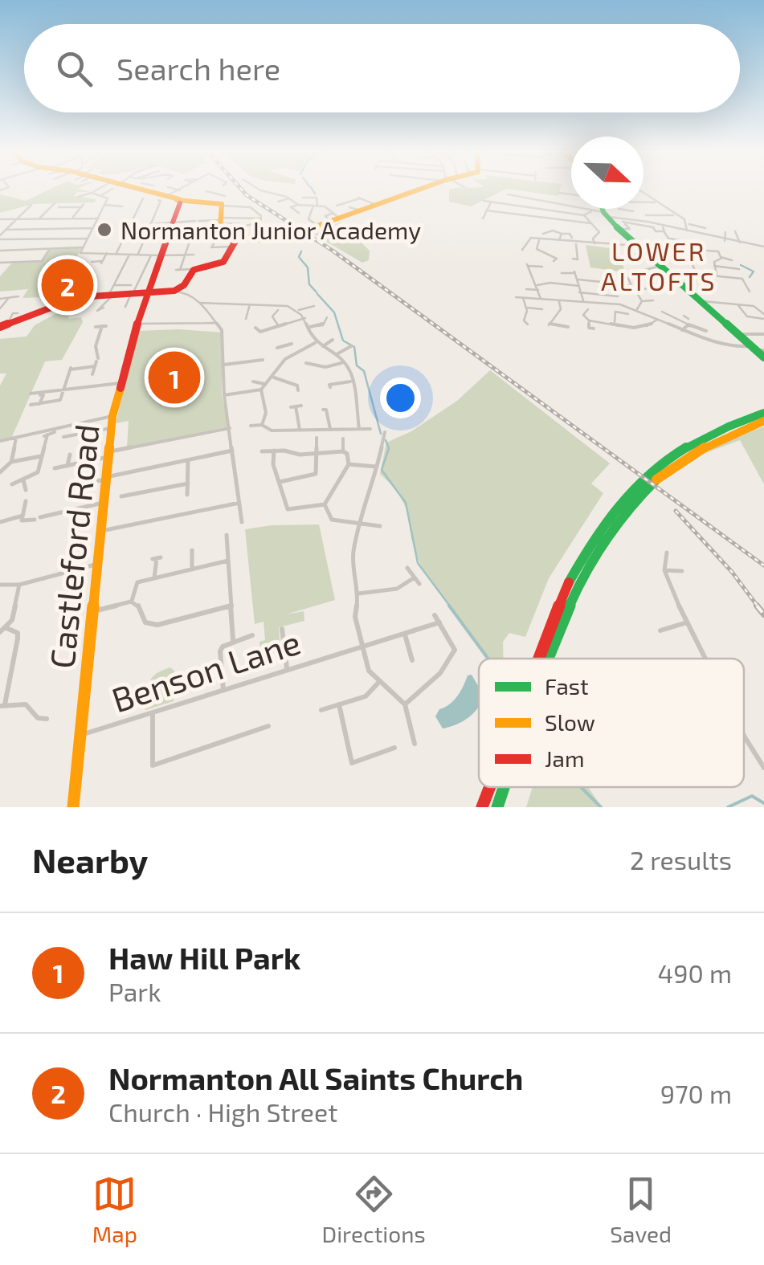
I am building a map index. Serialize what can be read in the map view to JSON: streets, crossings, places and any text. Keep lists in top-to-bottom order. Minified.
{"streets":{"main road":["Castleford Road"],"street":["Benson Lane"]},"crossings":[["Castleford Road","Benson Lane"]],"districts":["LOWER ALTOFTS"],"places":["Normanton Junior Academy"],"legend":["Fast","Slow","Jam"],"north":"right","page":{"search":"Search here","pins":["2","1"],"heading":["Nearby","2 results"],"list":[{"mark":"1","name":"Haw Hill Park","note":"Park","value":"490 m"},{"mark":"2","name":"Normanton All Saints Church","note":"Church · High Street","value":"970 m"}],"nav":["Map","Directions","Saved"]}}
